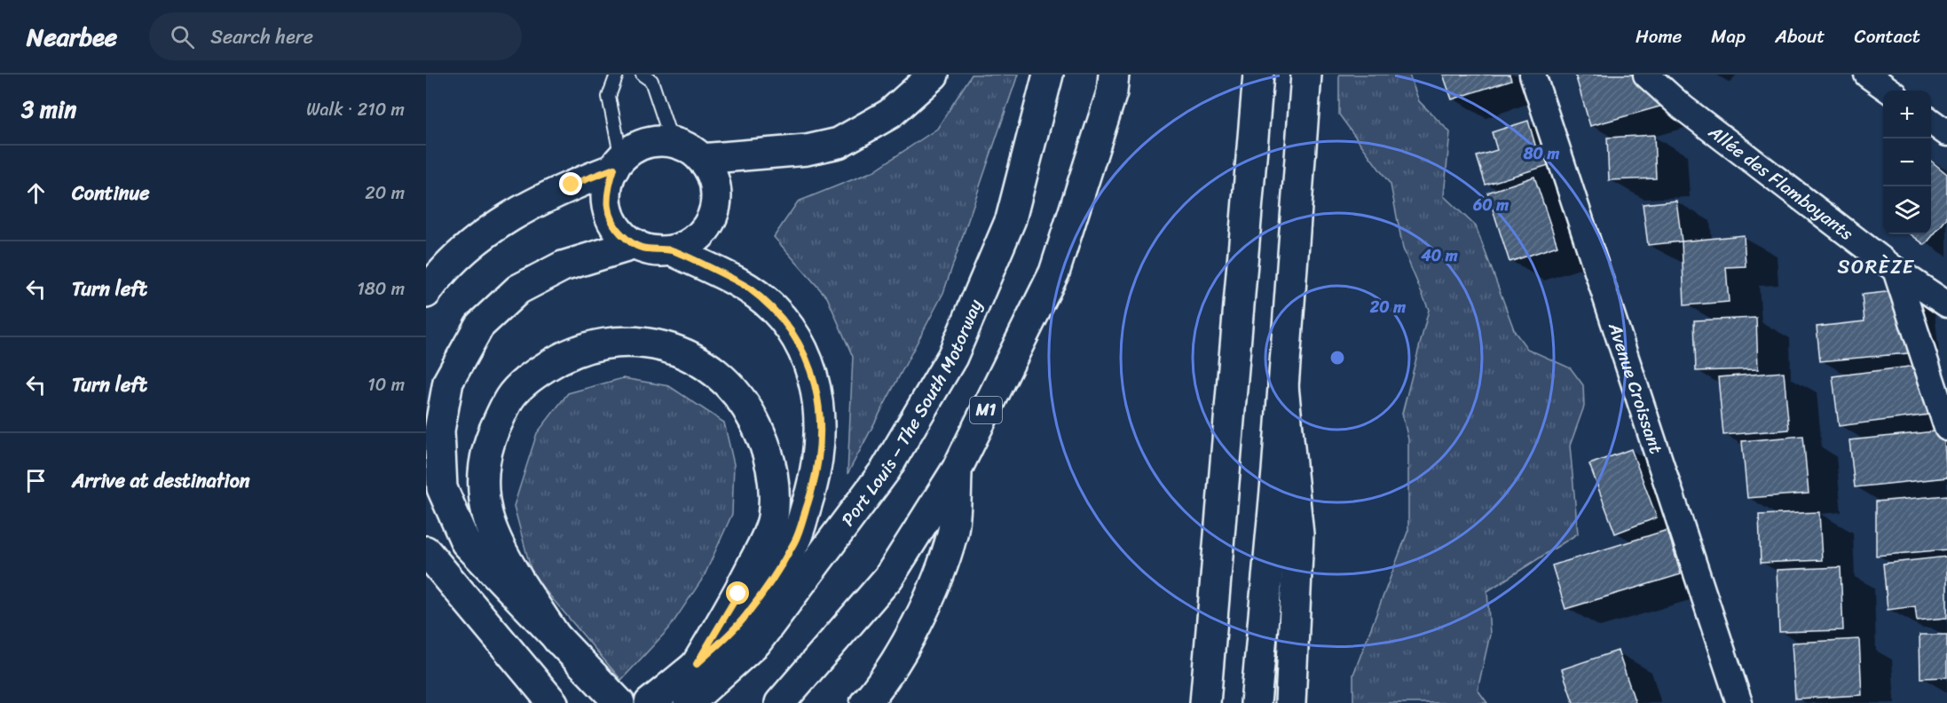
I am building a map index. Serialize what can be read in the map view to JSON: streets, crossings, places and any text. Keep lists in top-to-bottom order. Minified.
{"streets":{"main road":["M1","Port Louis – The South Motorway"],"street":["Allée des Flamboyants","Avenue Croissant"]},"districts":["SORÈZE"],"page":{"header":"Nearbee","search":"Search here","nav":["Home","Map","About","Contact"],"heading":["3 min","Walk · 210 m"],"map_buttons":["+","−"],"list":[["Continue","20 m"],["Turn left","180 m"],["Turn left","10 m"],"Arrive at destination"]},"rings":["80 m","60 m","40 m","20 m"]}
